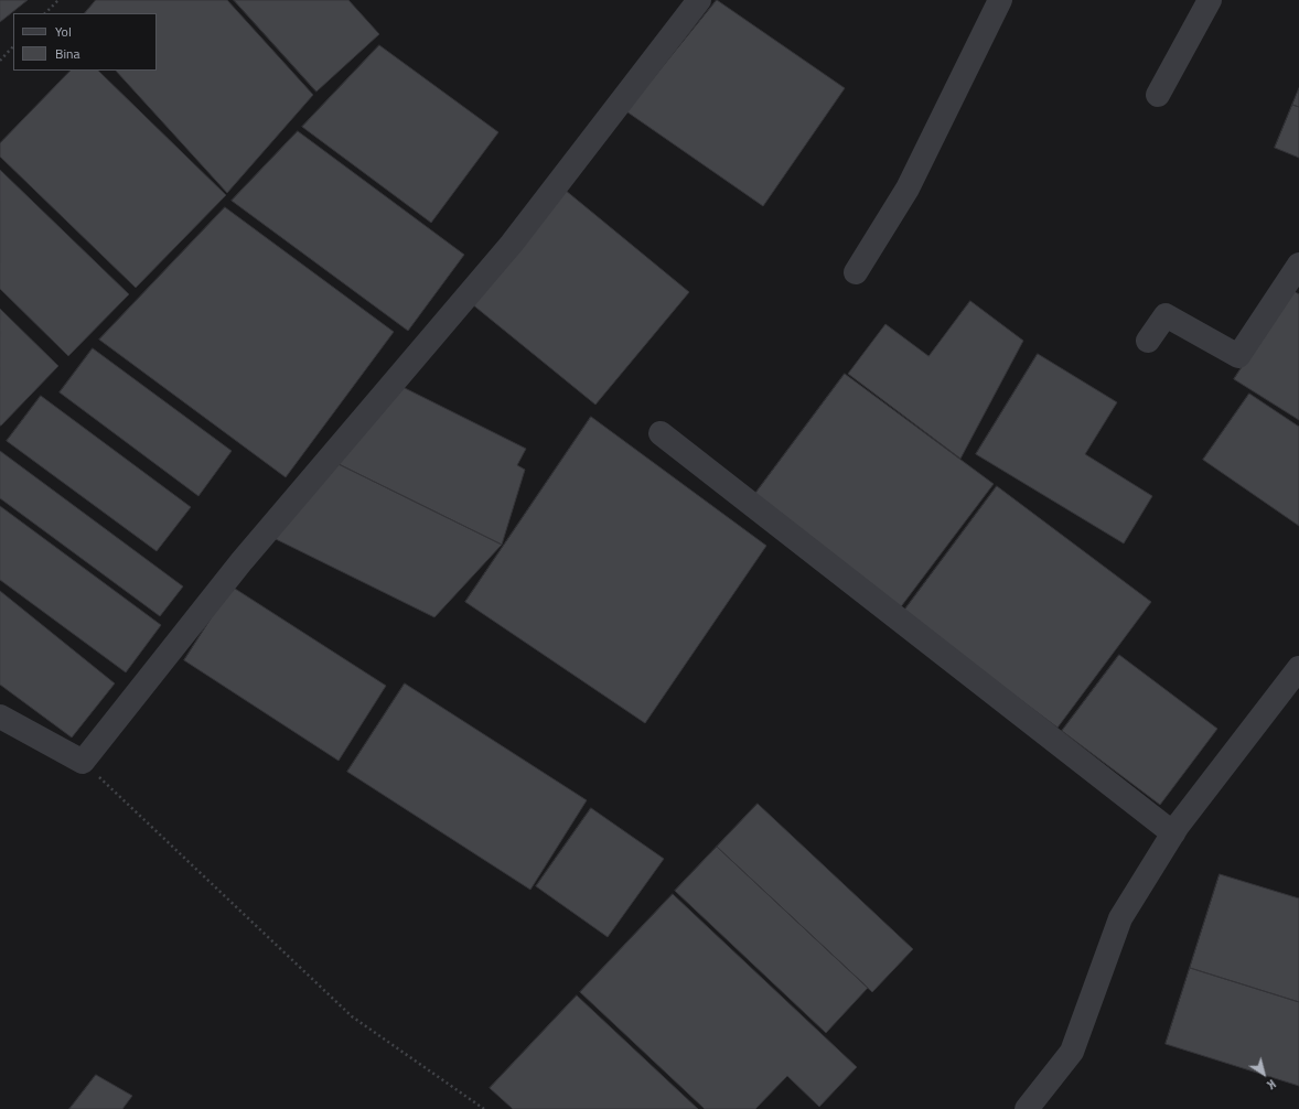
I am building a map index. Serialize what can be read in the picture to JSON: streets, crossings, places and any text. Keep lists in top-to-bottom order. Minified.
{"legend":["Yol","Bina"],"north":"bottom right"}
